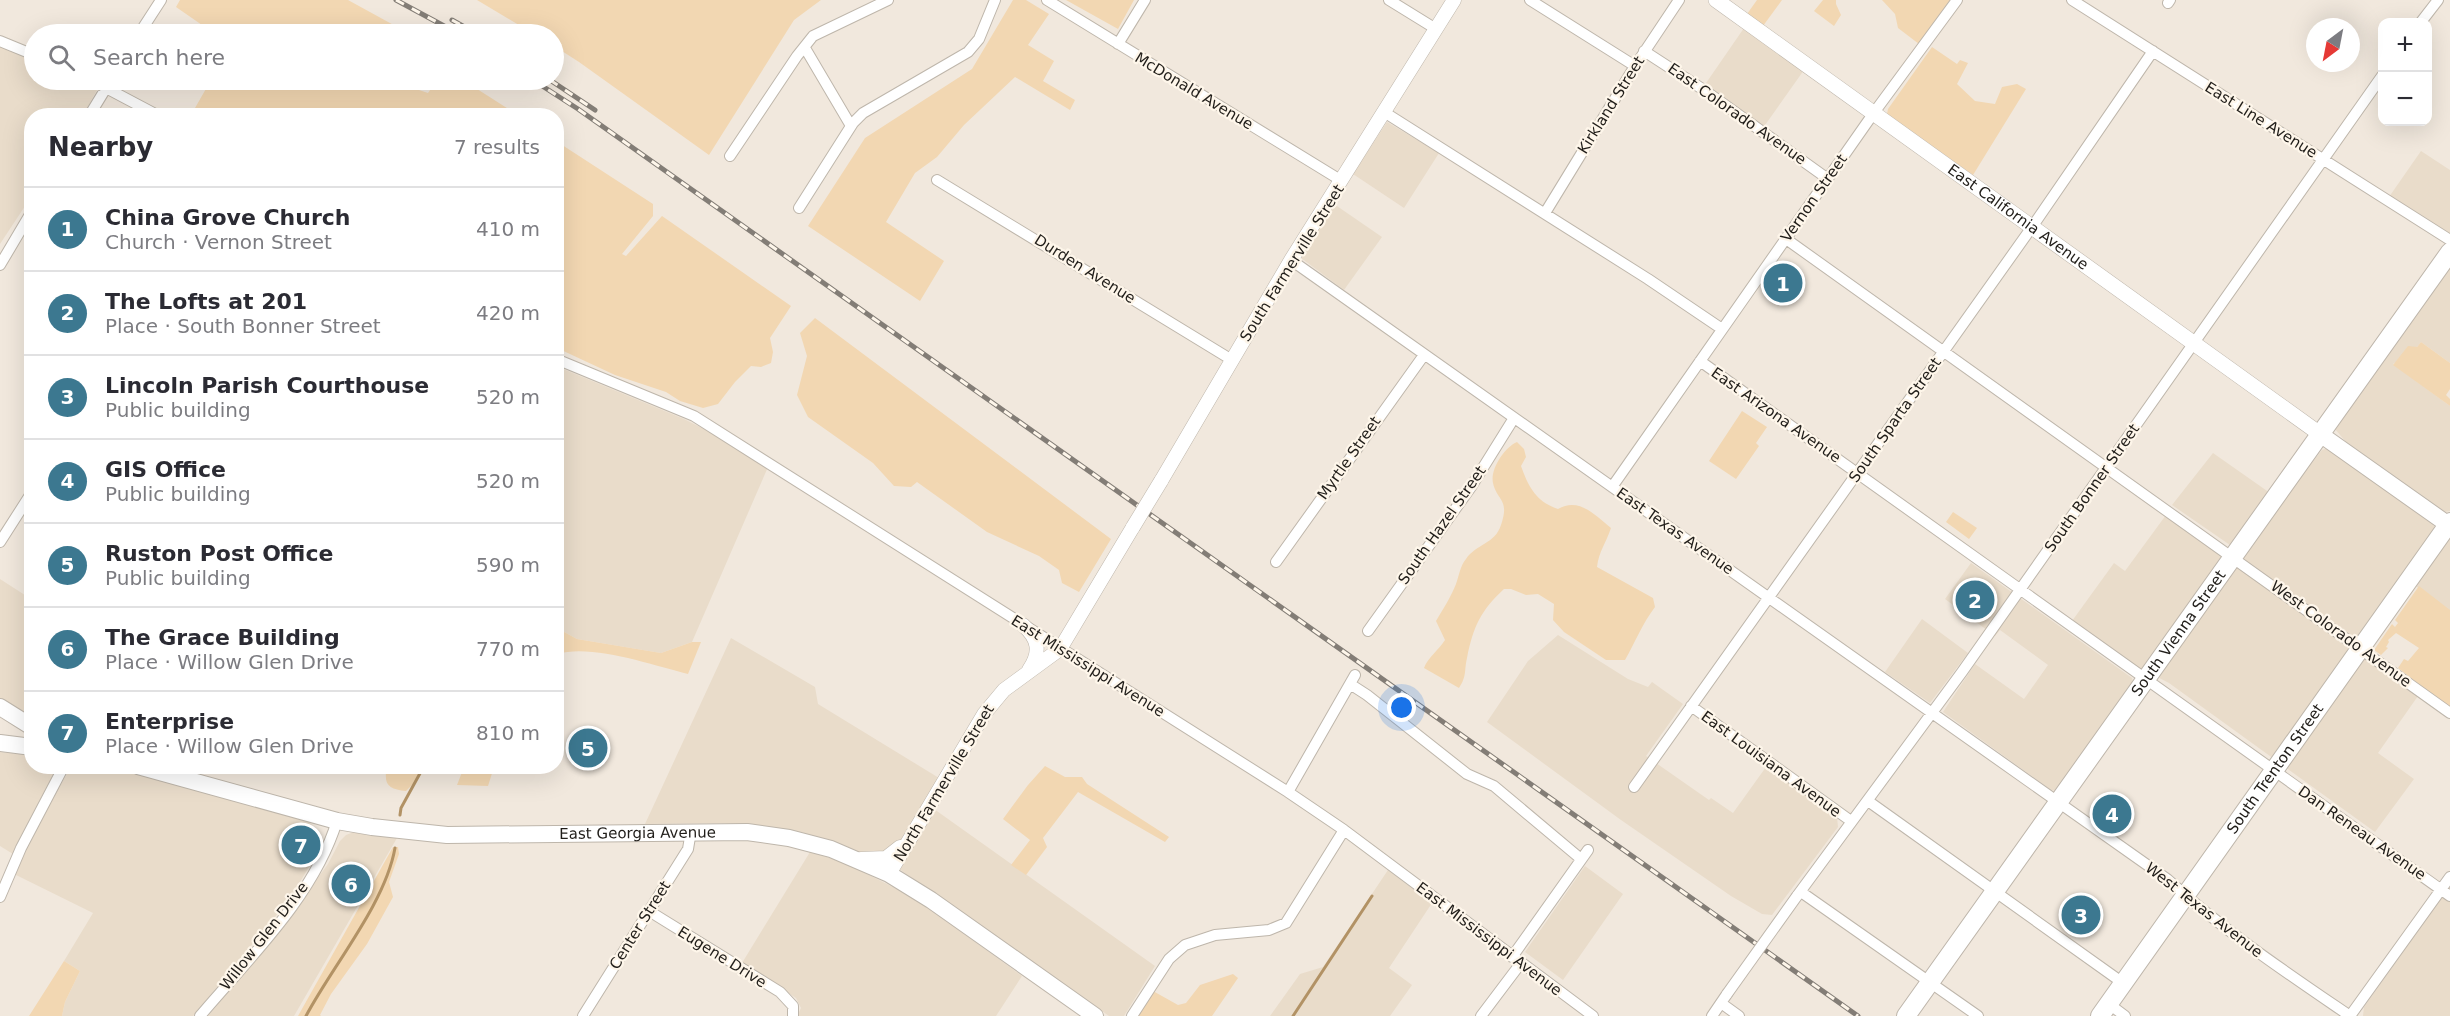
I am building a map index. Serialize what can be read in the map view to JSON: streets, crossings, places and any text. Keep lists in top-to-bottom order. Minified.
{"streets":{"highway":["South Vienna Street","South Trenton Street"],"main road":["East California Avenue","East Georgia Avenue"],"street":["McDonald Avenue","Kirkland Street","East Colorado Avenue","East Line Avenue","Vernon Street","South Farmerville Street","Durden Avenue","East Arizona Avenue","South Sparta Street","Myrtle Street","South Bonner Street","South Hazel Street","East Texas Avenue","West Colorado Avenue","East Mississippi Avenue","East Louisiana Avenue","North Farmerville Street","Dan Reneau Avenue","West Texas Avenue","Center Street","Willow Glen Drive","Eugene Drive"]},"crossings":[["McDonald Avenue","South Farmerville Street"],["Kirkland Street","East Colorado Avenue"],["East Colorado Avenue","Vernon Street"],["East Line Avenue","South Sparta Street"],["East Line Avenue","South Bonner Street"],["Vernon Street","East California Avenue"],["Vernon Street","East Arizona Avenue"],["Vernon Street","East Texas Avenue"],["East California Avenue","South Sparta Street"],["East California Avenue","South Bonner Street"],["East California Avenue","South Vienna Street"],["South Farmerville Street","Durden Avenue"],["South Farmerville Street","East Texas Avenue"],["South Farmerville Street","North Farmerville Street"],["East Arizona Avenue","South Sparta Street"],["East Arizona Avenue","South Bonner Street"],["East Arizona Avenue","South Vienna Street"],["East Arizona Avenue","Dan Reneau Avenue"],["South Sparta Street","East Texas Avenue"],["South Sparta Street","East Louisiana Avenue"],["Myrtle Street","East Texas Avenue"],["South Bonner Street","East Texas Avenue"],["South Bonner Street","East Louisiana Avenue"],["South Hazel Street","East Texas Avenue"],["East Texas Avenue","South Vienna Street"],["East Texas Avenue","West Texas Avenue"],["South Vienna Street","West Colorado Avenue"],["South Vienna Street","Dan Reneau Avenue"],["South Vienna Street","West Texas Avenue"],["West Colorado Avenue","South Trenton Street"],["East Mississippi Avenue","North Farmerville Street"],["South Trenton Street","Dan Reneau Avenue"],["South Trenton Street","West Texas Avenue"],["North Farmerville Street","East Georgia Avenue"],["East Georgia Avenue","Center Street"],["East Georgia Avenue","Willow Glen Drive"],["Center Street","Eugene Drive"]],"north":"bottom left","page":{"map_buttons":["+","−"],"search":"Search here","heading":["Nearby","7 results"],"list":[{"mark":"1","name":"China Grove Church","note":"Church · Vernon Street","value":"410 m"},{"mark":"2","name":"The Lofts at 201","note":"Place · South Bonner Street","value":"420 m"},{"mark":"3","name":"Lincoln Parish Courthouse","note":"Public building","value":"520 m"},{"mark":"4","name":"GIS Office","note":"Public building","value":"520 m"},{"mark":"5","name":"Ruston Post Office","note":"Public building","value":"590 m"},{"mark":"6","name":"The Grace Building","note":"Place · Willow Glen Drive","value":"770 m"},{"mark":"7","name":"Enterprise","note":"Place · Willow Glen Drive","value":"810 m"}],"pins":["1","2","5","4","7","6","3"]}}
